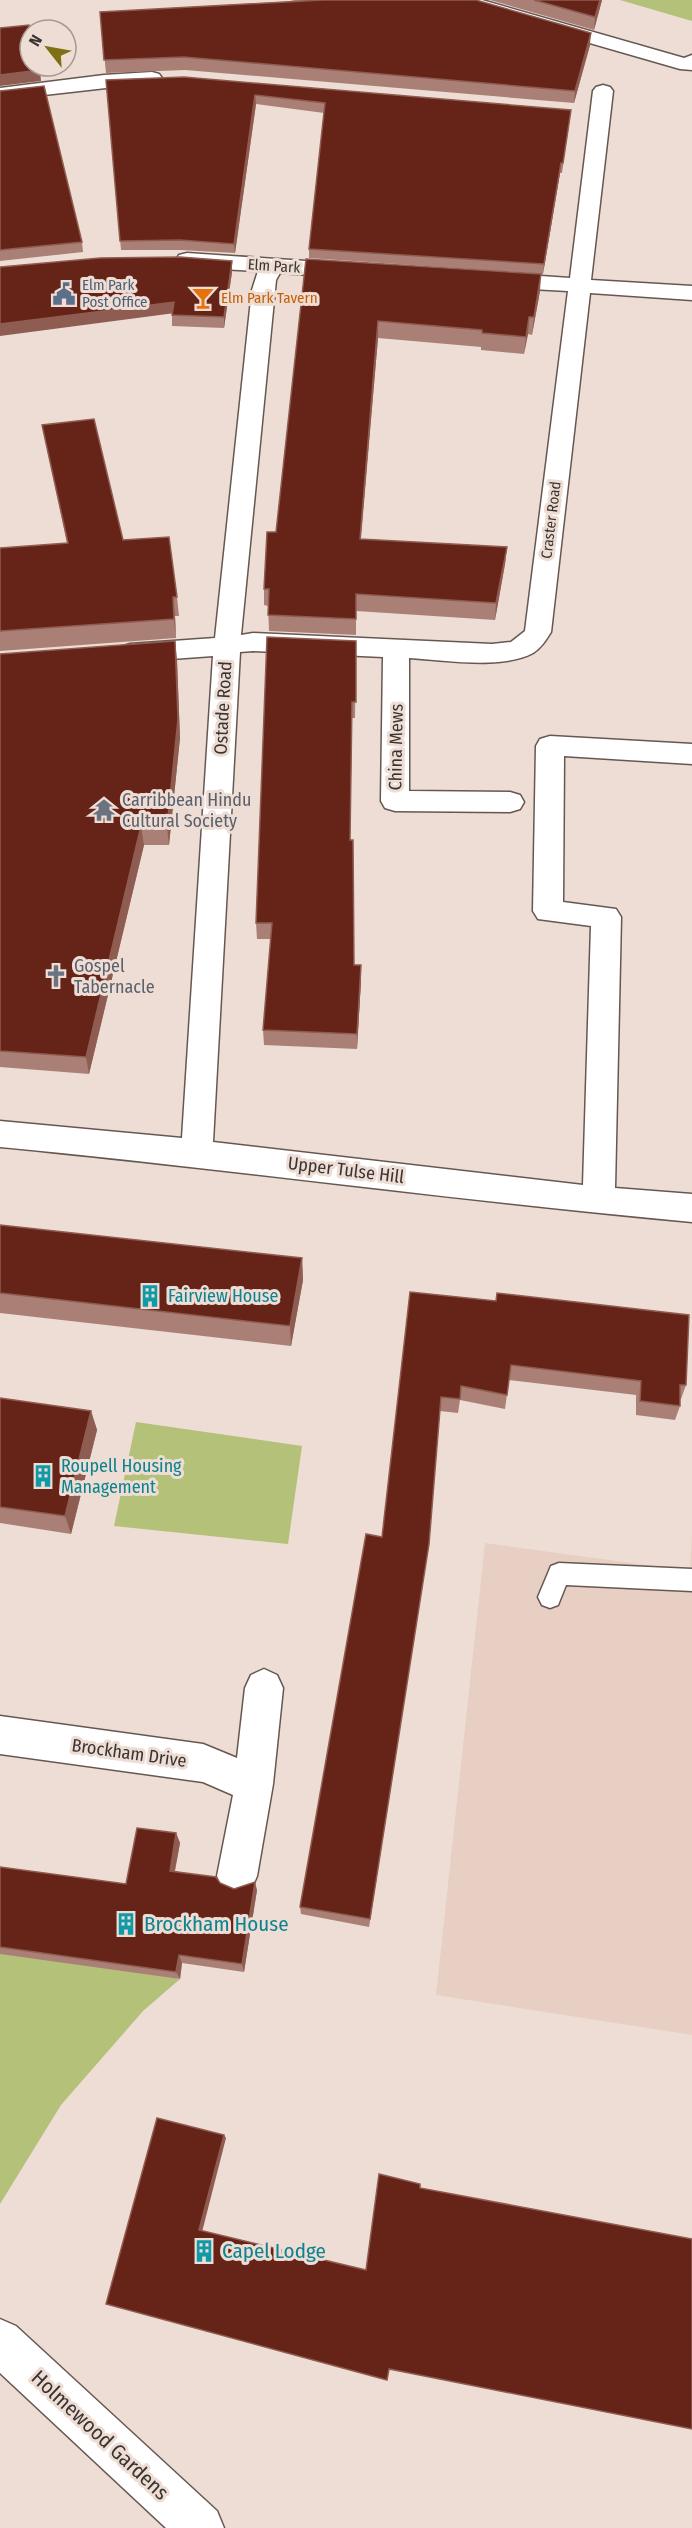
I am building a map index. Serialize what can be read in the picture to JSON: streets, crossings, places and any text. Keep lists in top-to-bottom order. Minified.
{"streets":{"street":["Elm Park","Craster Road","Ostade Road","China Mews","Upper Tulse Hill","Brockham Drive","Holmewood Gardens"]},"crossings":[["Elm Park","Ostade Road"],["Craster Road","Ostade Road"],["Craster Road","China Mews"],["Ostade Road","Upper Tulse Hill"]],"places":{"public building":["Elm Park Post Office"],"bar":["Elm Park Tavern"],"temple":["Carribbean Hindu Cultural Society"],"church":["Gospel Tabernacle"],"building":["Fairview House","Roupell Housing Management","Brockham House","Capel Lodge"]},"north":"top left"}
